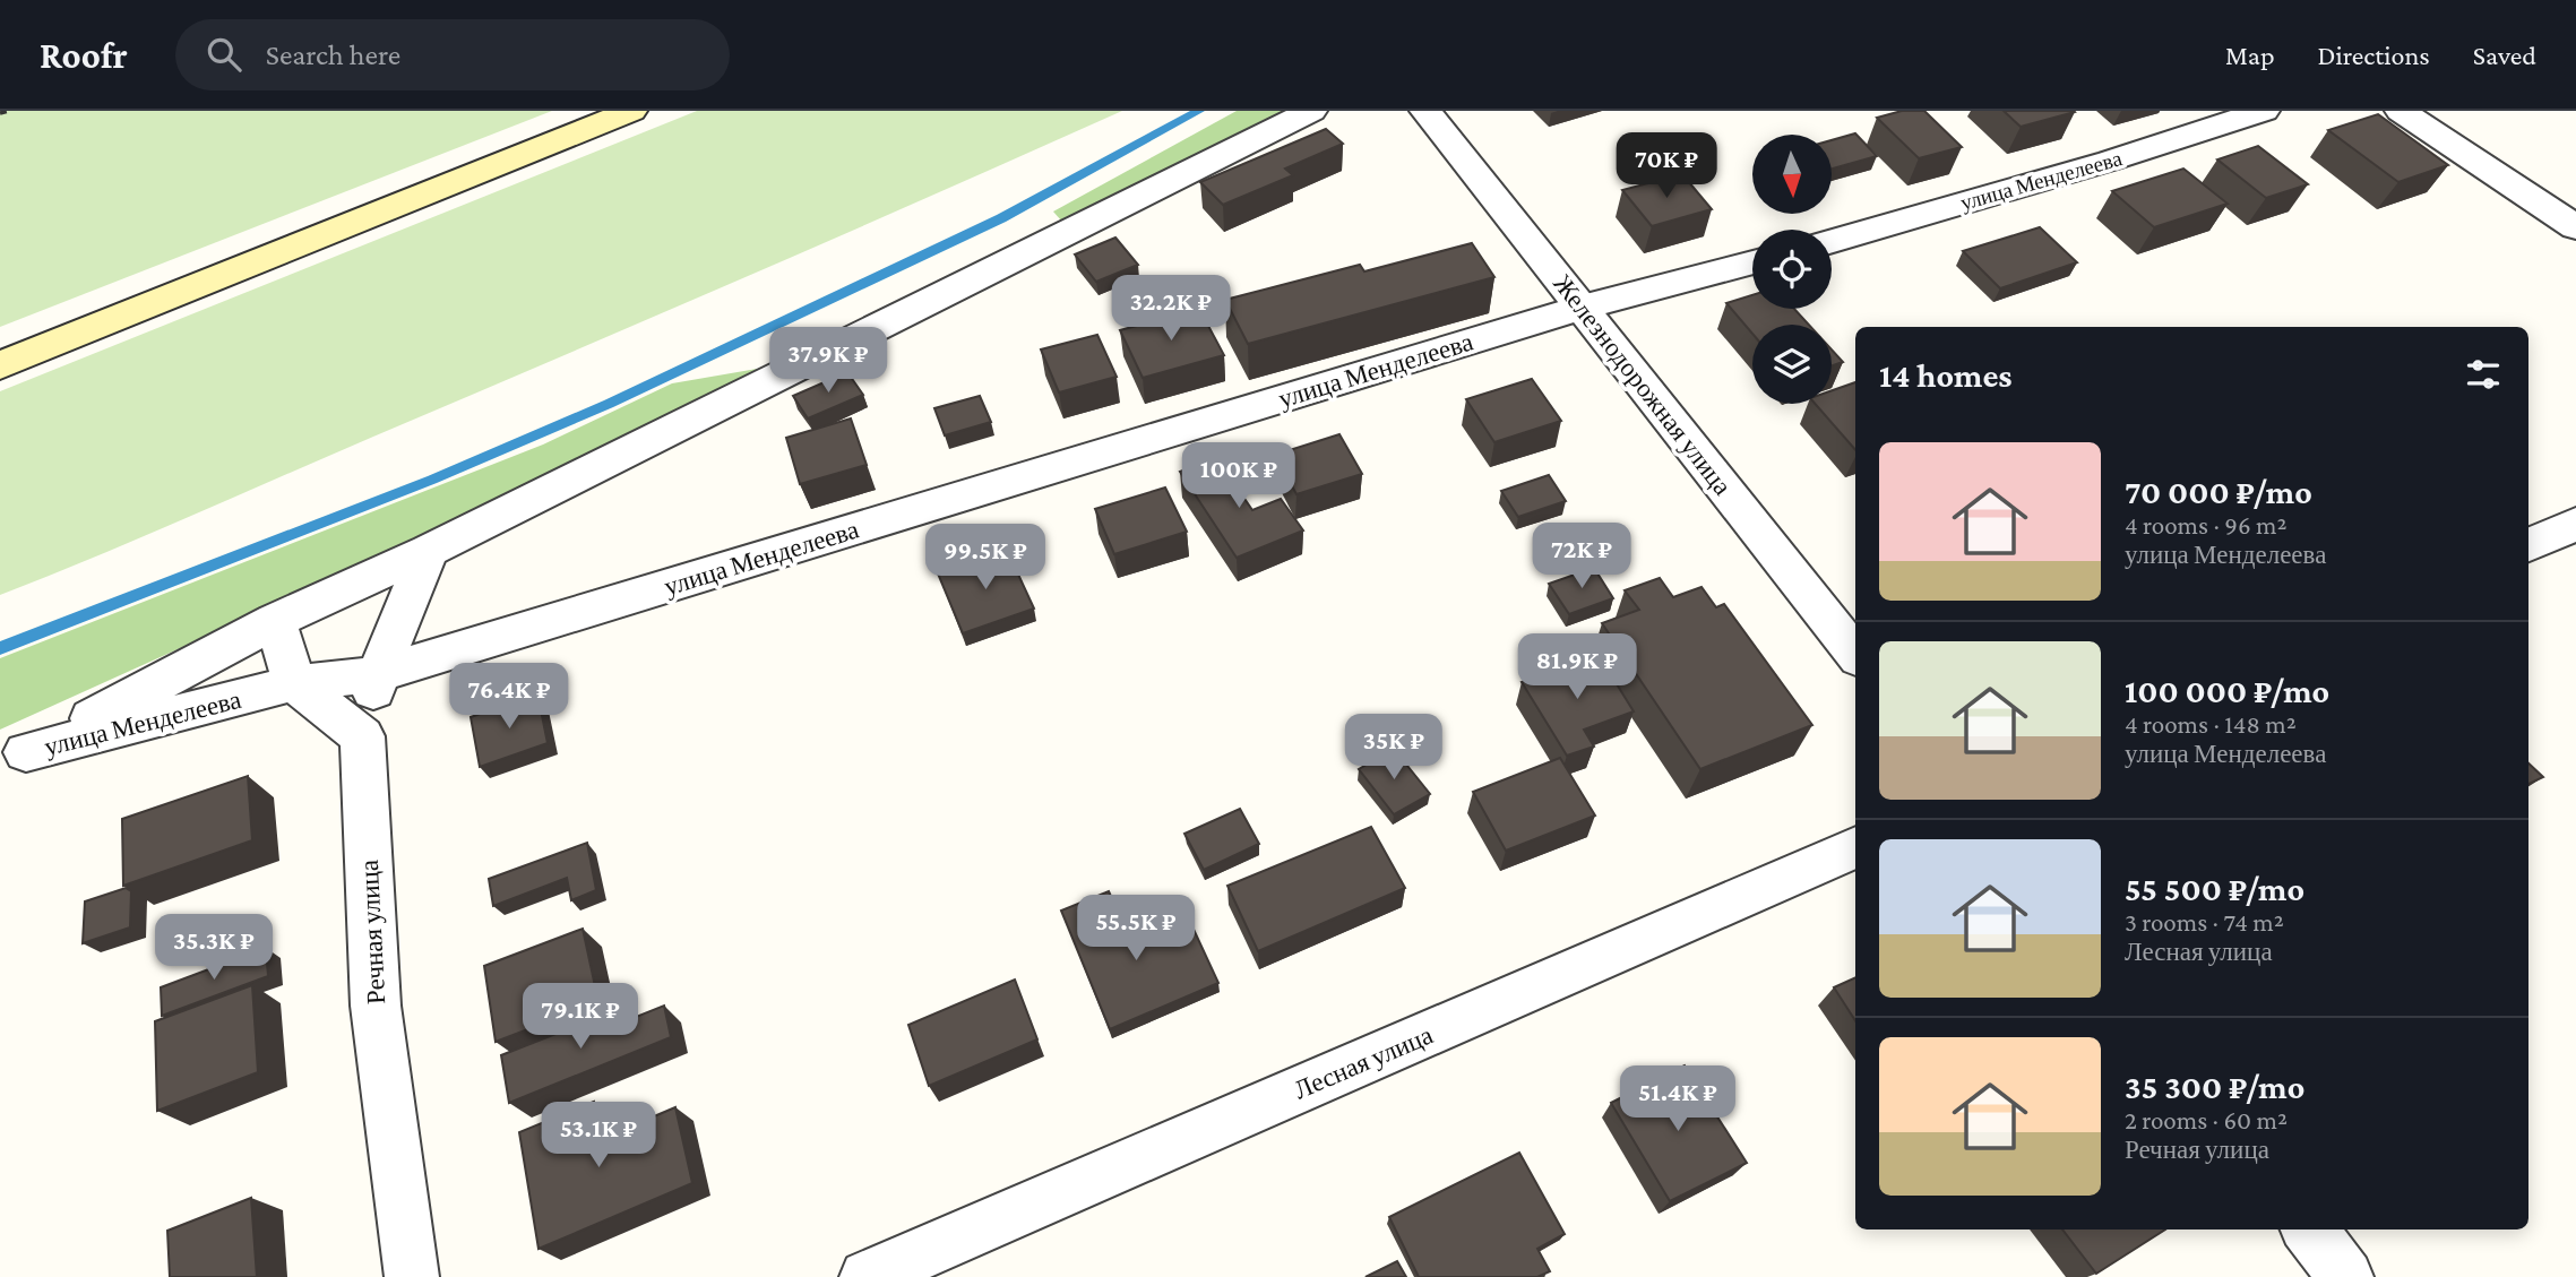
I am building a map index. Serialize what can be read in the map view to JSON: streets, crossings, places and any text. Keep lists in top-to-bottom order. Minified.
{"streets":{"street":["улица Менделеева","Железнодорожная улица","Речная улица","Лесная улица"]},"crossings":[["улица Менделеева","Железнодорожная улица"],["улица Менделеева","Речная улица"]],"north":"bottom","page":{"header":"Roofr","search":"Search here","nav":["Map","Directions","Saved"],"price":["70K ₽","32.2K ₽","37.9K ₽","100K ₽","72K ₽","99.5K ₽","81.9K ₽","76.4K ₽","35K ₽","55.5K ₽","35.3K ₽","79.1K ₽","51.4K ₽","53.1K ₽"],"heading":"14 homes","list":[{"name":"70 000 ₽/mo","note":"4 rooms · 96 m² · улица Менделеева"},{"name":"100 000 ₽/mo","note":"4 rooms · 148 m² · улица Менделеева"},{"name":"55 500 ₽/mo","note":"3 rooms · 74 m² · Лесная улица"},{"name":"35 300 ₽/mo","note":"2 rooms · 60 m² · Речная улица"}]}}
